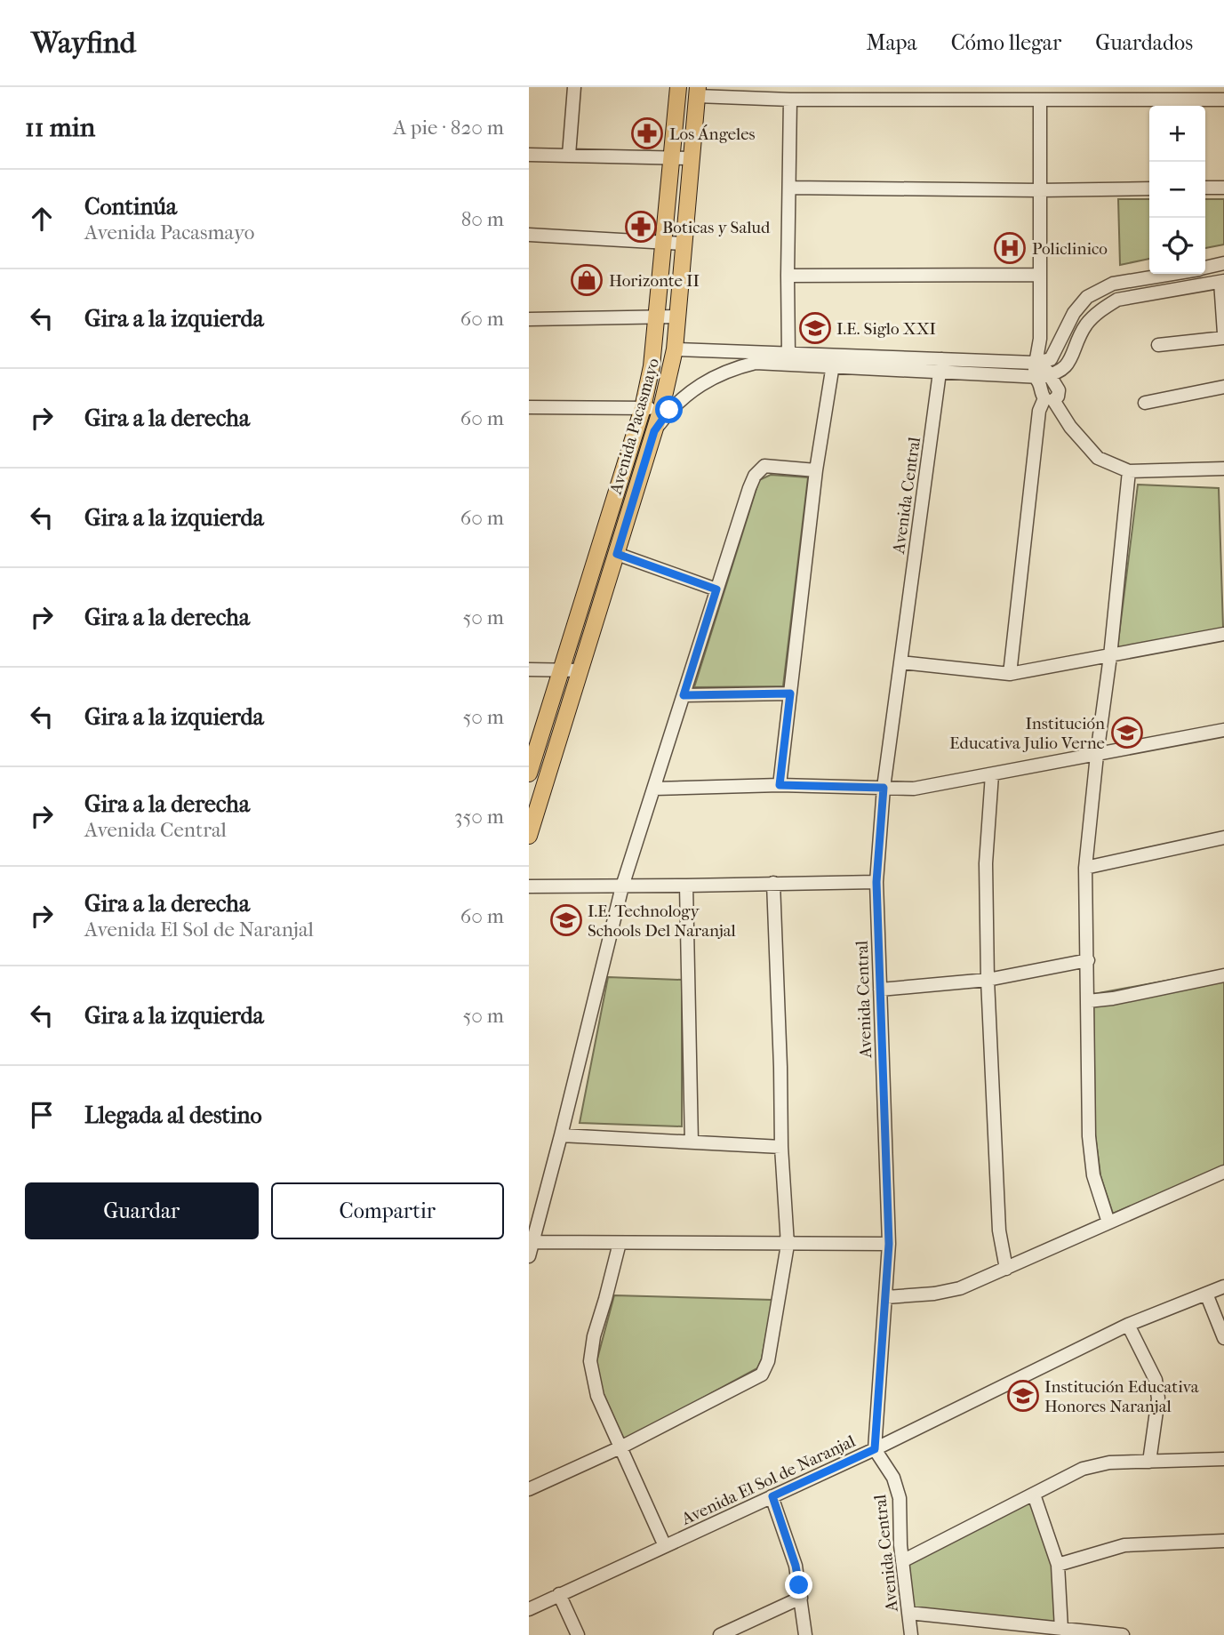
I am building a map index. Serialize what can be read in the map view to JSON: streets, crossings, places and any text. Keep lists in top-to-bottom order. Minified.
{"streets":{"main road":["Avenida Pacasmayo"],"street":["Avenida Central","Avenida El Sol de Naranjal"]},"crossings":[["Avenida Central","Avenida El Sol de Naranjal"]],"places":{"pharmacy":["Los Ángeles","Boticas y Salud"],"hospital":["Policlinico"],"shop":["Horizonte II"],"school or university":["I.E. Siglo XXI","Institución Educativa Julio Verne","I.E. Technology Schools Del Naranjal","Institución Educativa Honores Naranjal"]},"page":{"header":"Wayfind","nav":["Mapa","Cómo llegar","Guardados"],"heading":["11 min","A pie · 820 m"],"map_buttons":["+","−"],"list":[["Continúa","Avenida Pacasmayo","80 m"],["Gira a la izquierda","60 m"],["Gira a la derecha","60 m"],["Gira a la izquierda","60 m"],["Gira a la derecha","50 m"],["Gira a la izquierda","50 m"],["Gira a la derecha","Avenida Central","350 m"],["Gira a la derecha","Avenida El Sol de Naranjal","60 m"],["Gira a la izquierda","50 m"],"Llegada al destino"],"buttons":["Guardar","Compartir"]}}
